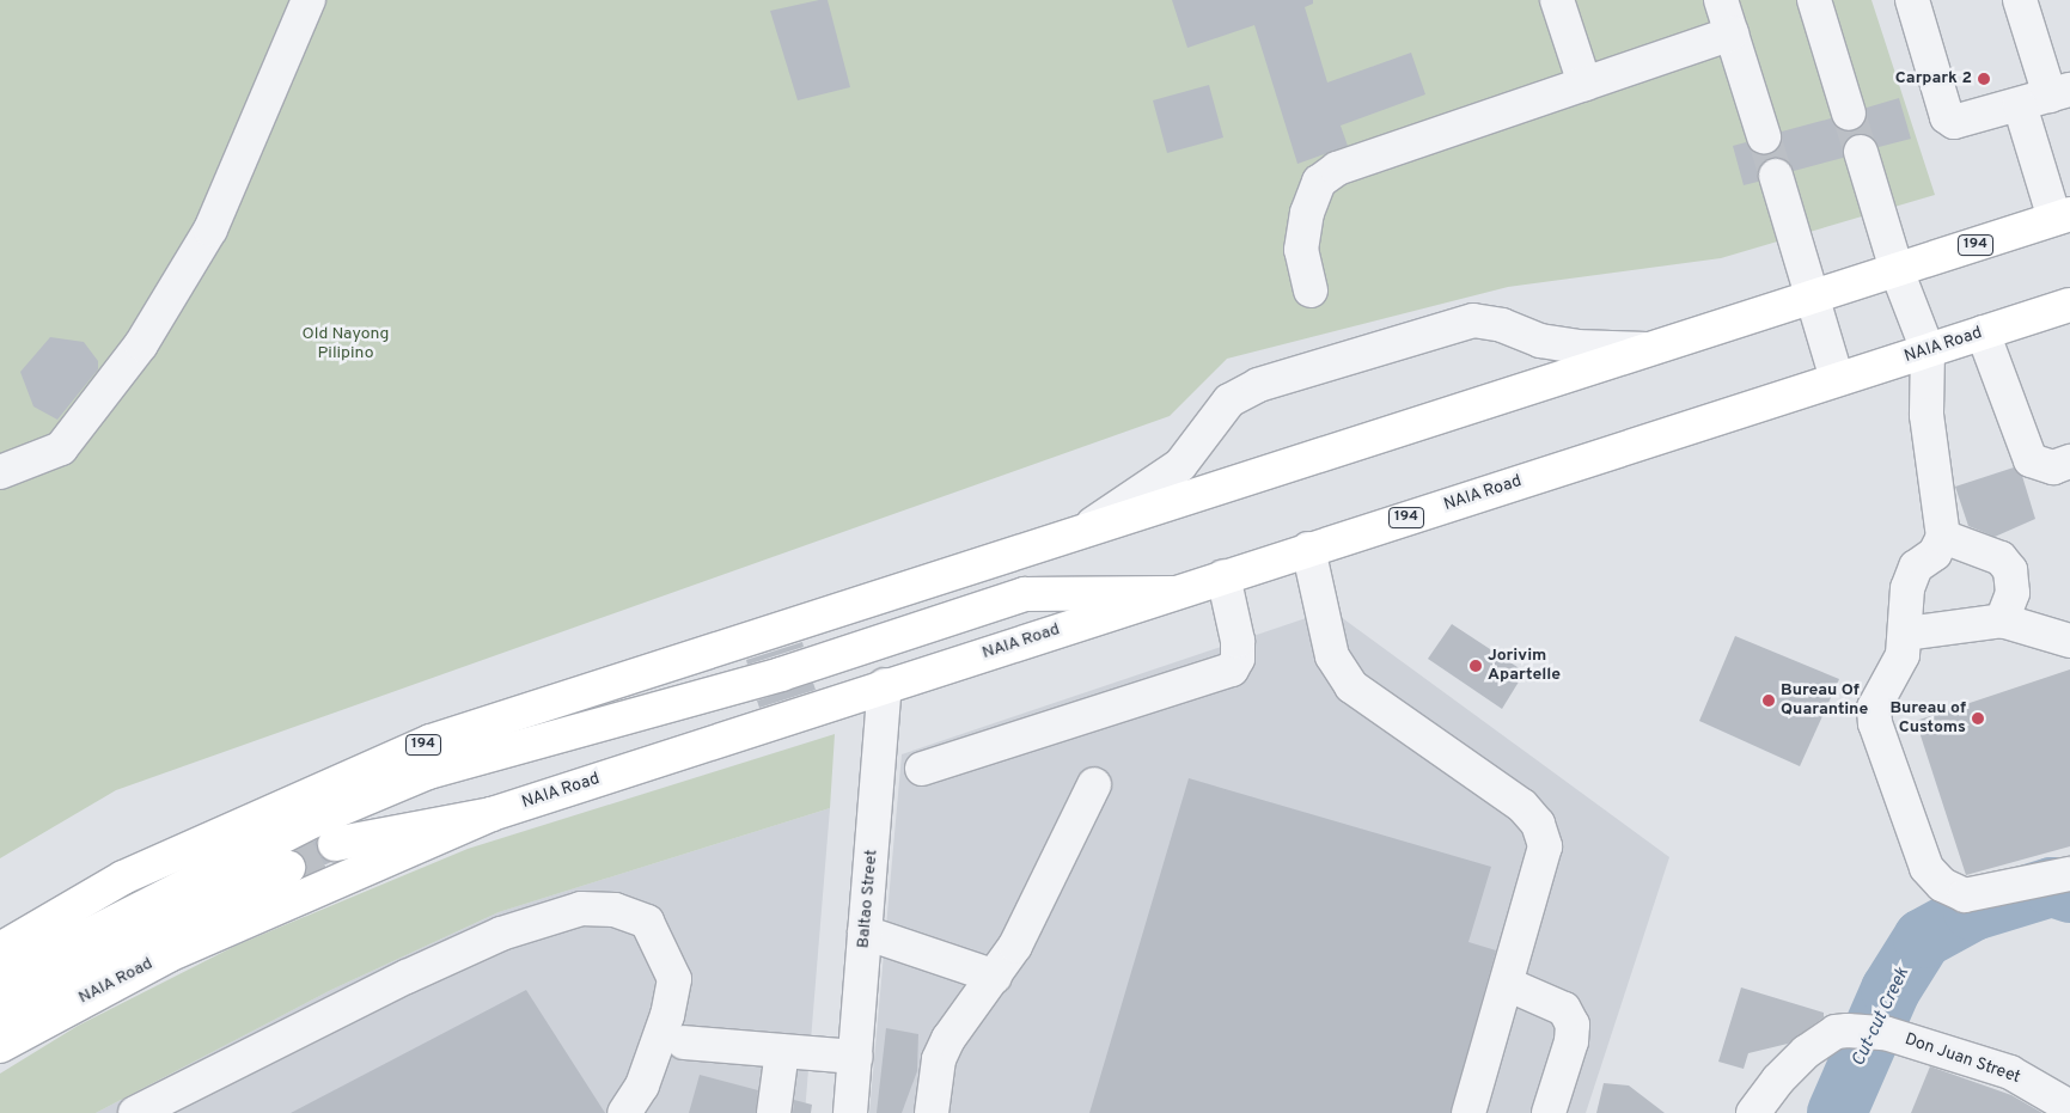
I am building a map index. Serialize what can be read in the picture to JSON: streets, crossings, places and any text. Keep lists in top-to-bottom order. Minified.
{"streets":{"main road":["194","NAIA Road"],"street":["Baltao Street","Don Juan Street"]},"crossings":[["NAIA Road","Baltao Street"]],"water":["Cut-cut Creek"],"parks":["Old Nayong Pilipino"],"places":["Carpark 2","Jorivim Apartelle","Bureau Of Quarantine","Bureau of Customs"]}
